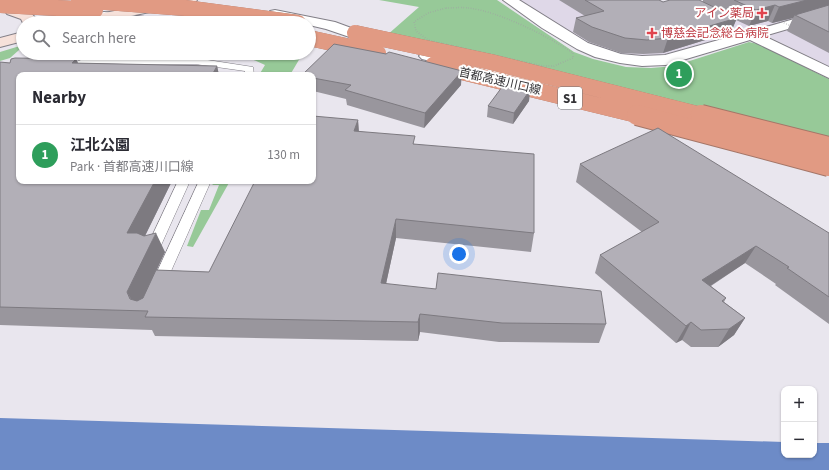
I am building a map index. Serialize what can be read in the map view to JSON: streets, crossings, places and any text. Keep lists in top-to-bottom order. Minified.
{"streets":{"highway":["首都高速川口線","S1"]},"places":{"health":["アイン薬局","博慈会記念総合病院"]},"page":{"search":"Search here","pins":"1","heading":"Nearby","list":[{"mark":"1","name":"江北公園","note":"Park · 首都高速川口線","value":"130 m"}],"map_buttons":["+","−"]}}
